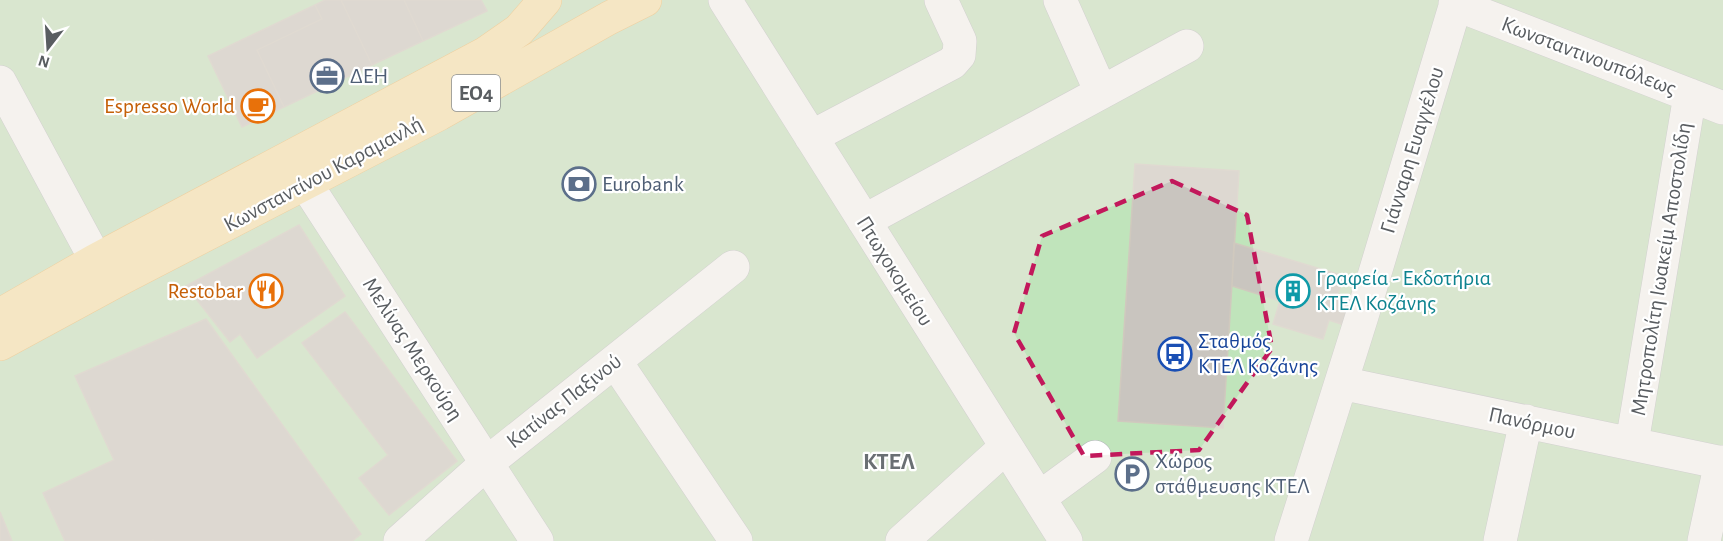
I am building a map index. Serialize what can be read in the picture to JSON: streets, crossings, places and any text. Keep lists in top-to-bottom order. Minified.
{"streets":{"main road":["ΕΟ4","Κωνσταντίνου Καραμανλή"],"street":["Κωνσταντινουπόλεως","Γιάνναρη Ευαγγέλου","Μητροπολίτη Ιωακείμ Αποστολίδη","Πτωχοκομείου","Μελίνας Μερκούρη","Κατίνας Παξινού","Πανόρμου"]},"crossings":[["Κωνσταντινουπόλεως","Γιάνναρη Ευαγγέλου"],["Κωνσταντινουπόλεως","Μητροπολίτη Ιωακείμ Αποστολίδη"],["Γιάνναρη Ευαγγέλου","Πανόρμου"],["Κωνσταντίνου Καραμανλή","Μελίνας Μερκούρη"],["Μητροπολίτη Ιωακείμ Αποστολίδη","Πανόρμου"],["Μελίνας Μερκούρη","Κατίνας Παξινού"]],"districts":["ΚΤΕΛ"],"places":{"office":["ΔΕΗ"],"cafe":["Espresso World"],"bank":["Eurobank"],"restaurant":["Restobar"],"building":["Γραφεία - Εκδοτήρια ΚΤΕΛ Κοζάνης"],"bus stop":["Σταθμός ΚΤΕΛ Κοζάνης"],"parking":["Χώρος στάθμευσης ΚΤΕΛ"]},"north":"bottom"}
